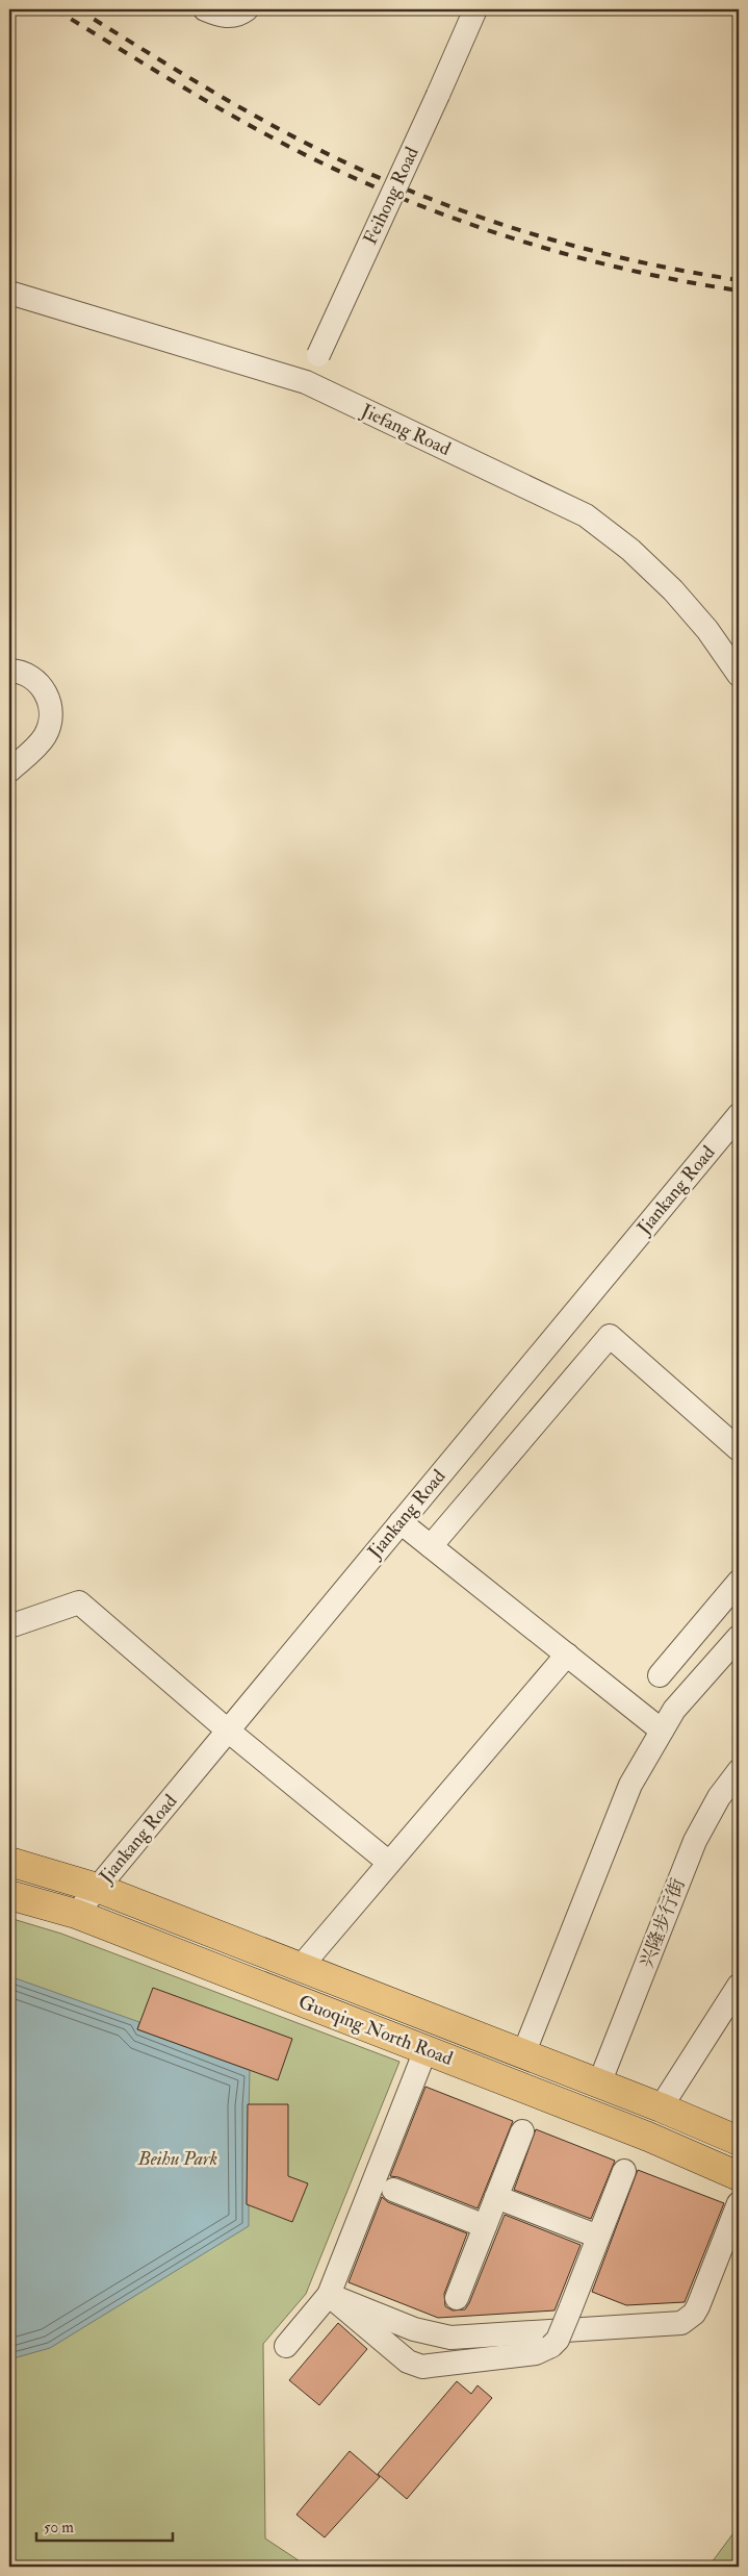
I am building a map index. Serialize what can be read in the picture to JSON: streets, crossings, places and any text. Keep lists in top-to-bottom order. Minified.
{"streets":{"main road":["Guoqing North Road"],"street":["Feihong Road","Jiefang Road","Jiankang Road","兴隆步行街"]},"crossings":[["Feihong Road","Jiefang Road"],["Jiankang Road","Guoqing North Road"],["兴隆步行街","Guoqing North Road"]],"parks":["Beihu Park"],"scale_bar":"50 m"}
